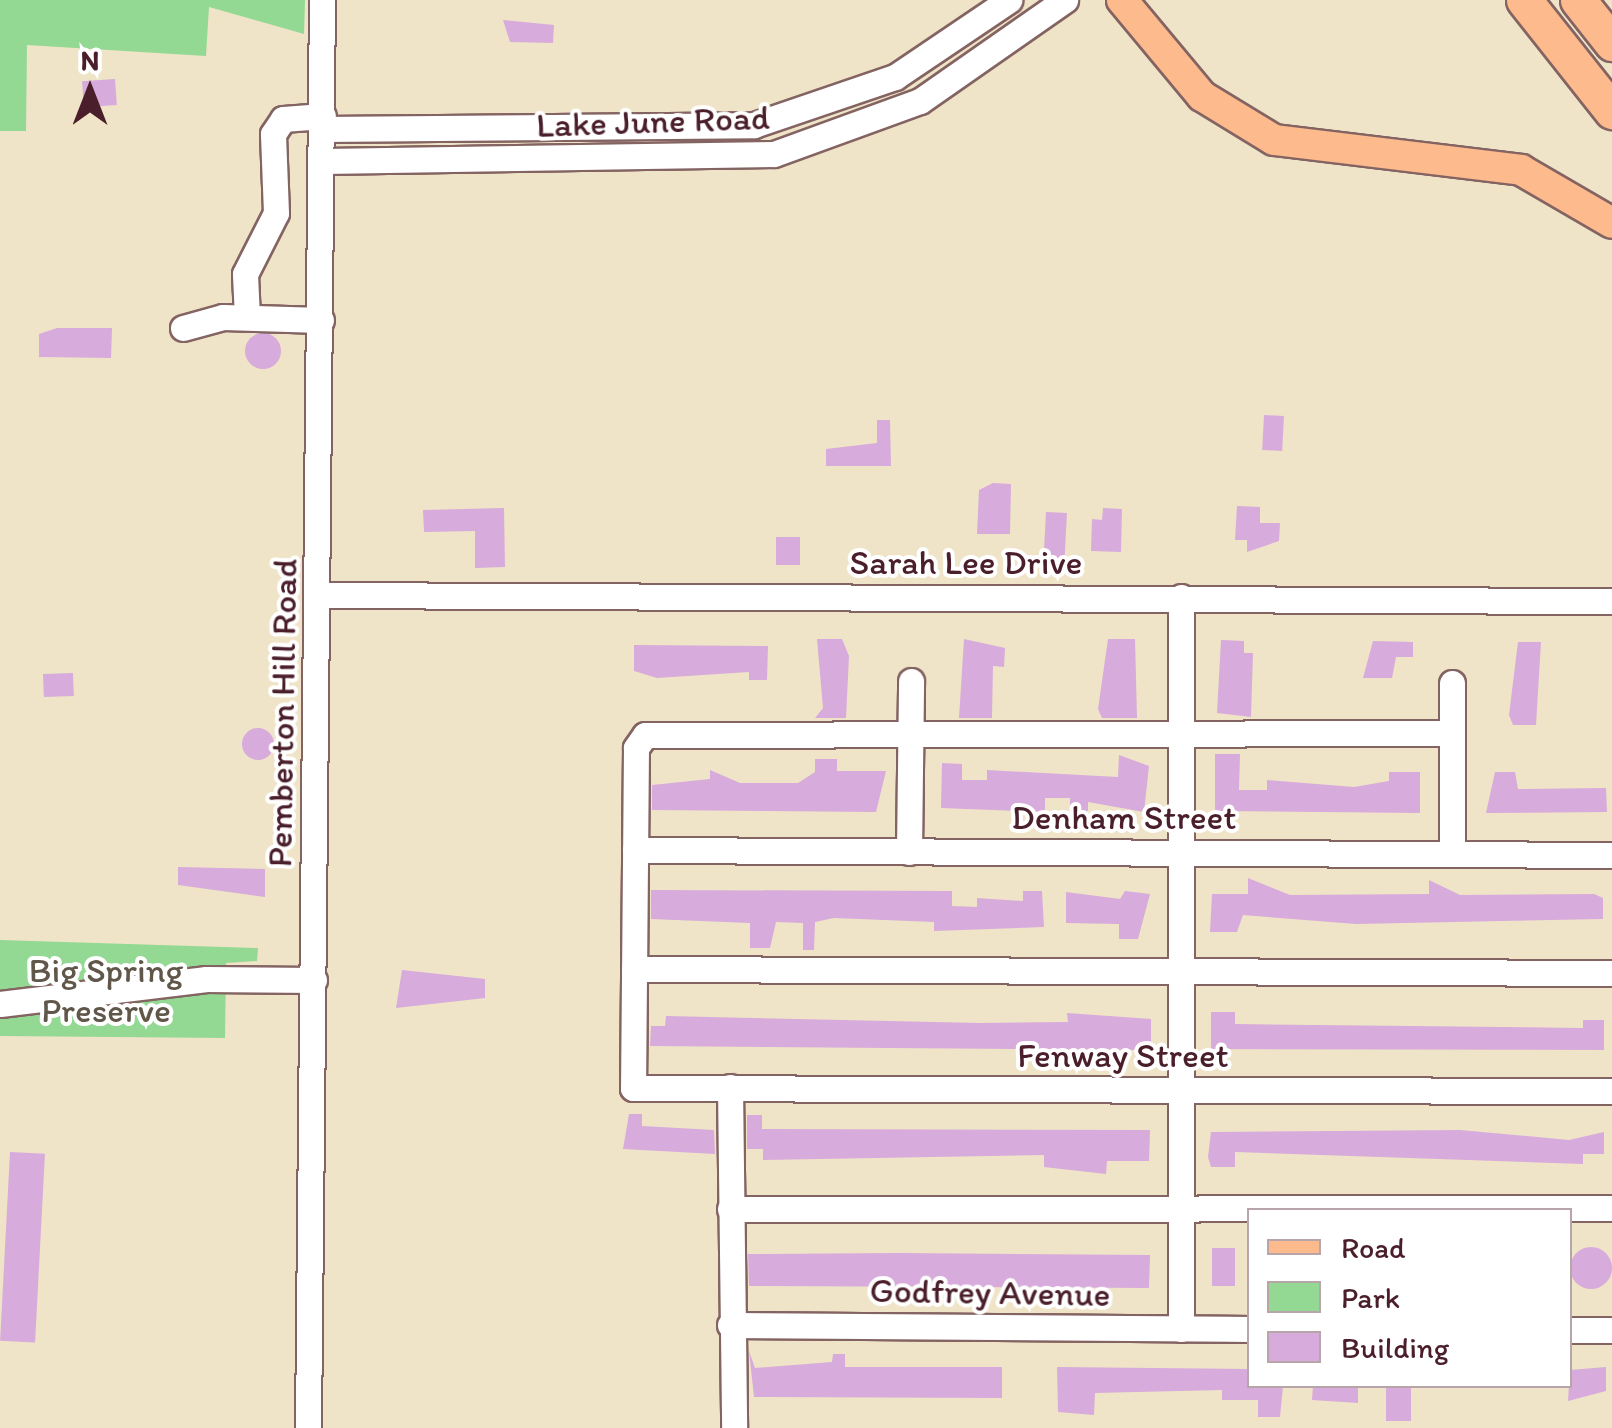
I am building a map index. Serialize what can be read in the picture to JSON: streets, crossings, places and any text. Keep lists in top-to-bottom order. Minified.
{"streets":{"street":["Lake June Road","Sarah Lee Drive","Pemberton Hill Road","Denham Street","Fenway Street","Godfrey Avenue"]},"crossings":[["Lake June Road","Pemberton Hill Road"],["Sarah Lee Drive","Pemberton Hill Road"]],"parks":["Big Spring Preserve"],"legend":["Road","Park","Building"],"north":"top"}
